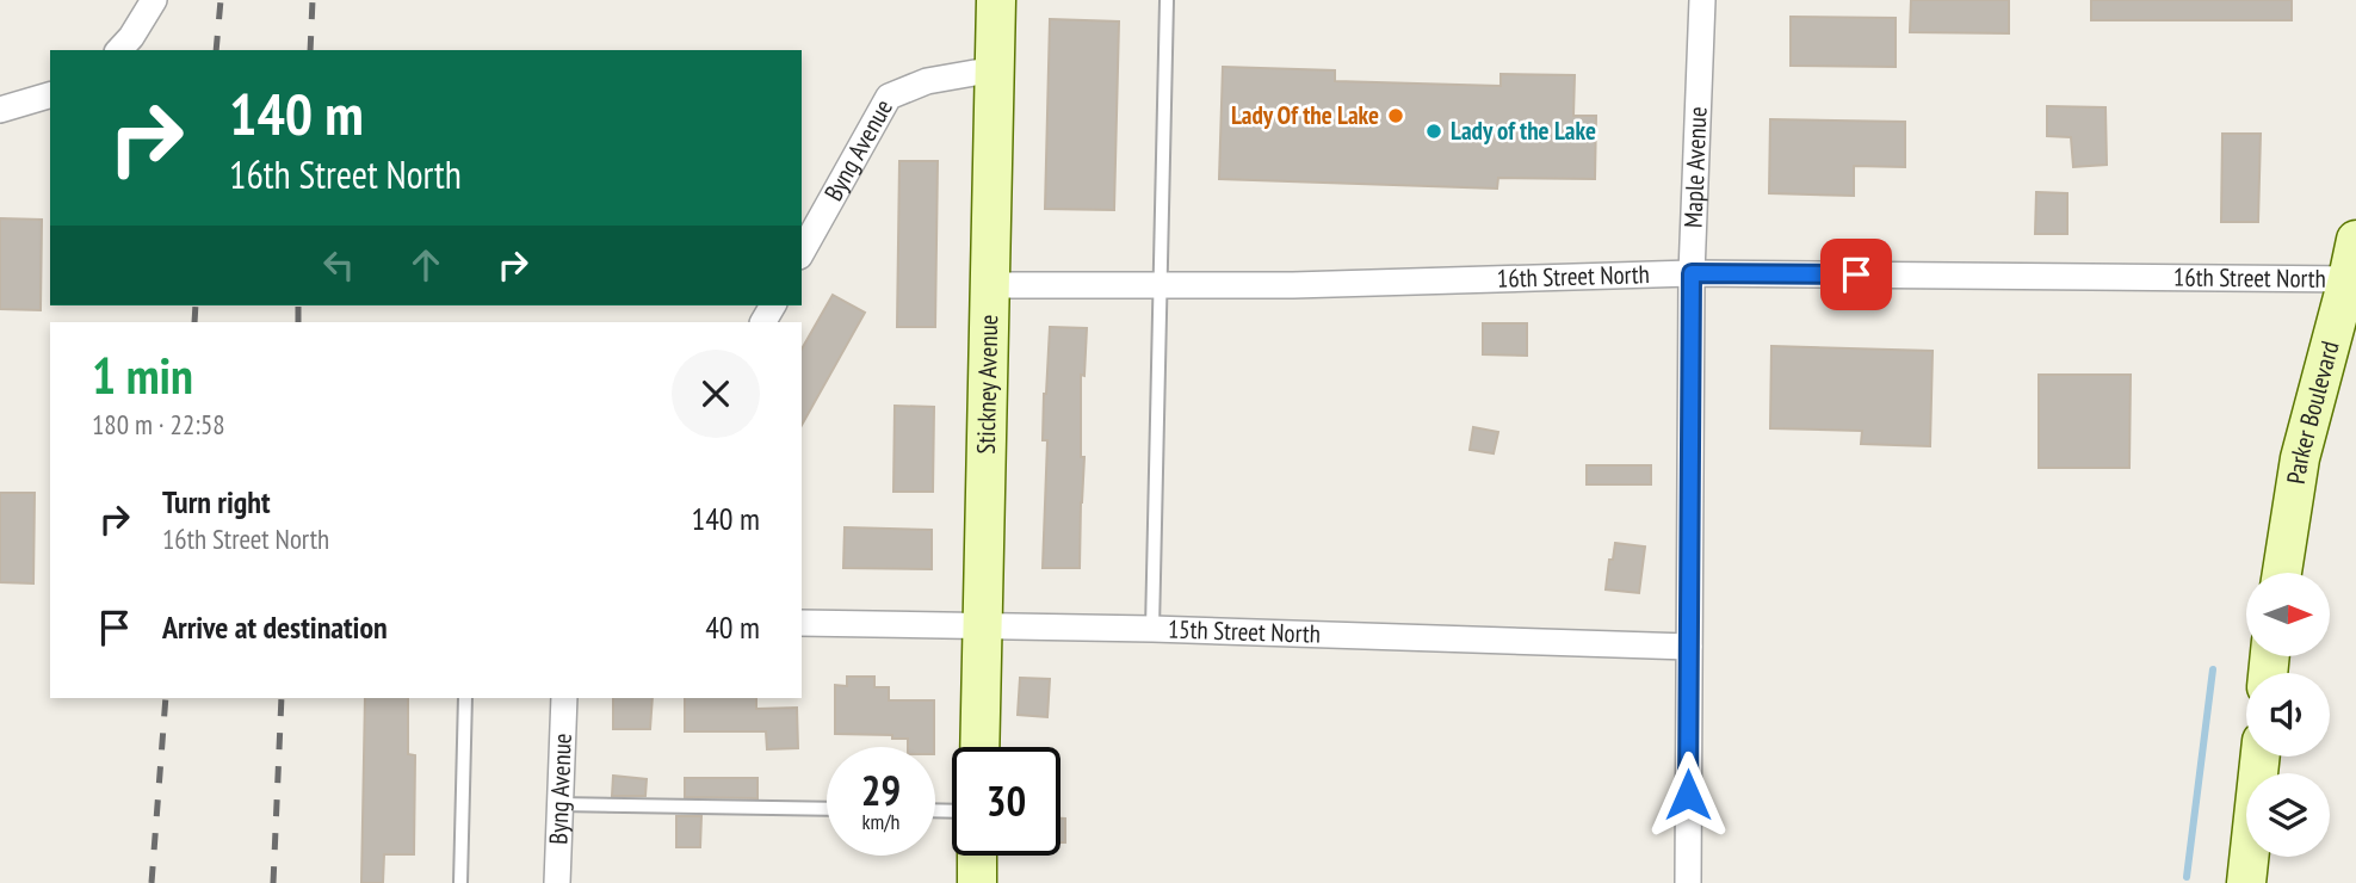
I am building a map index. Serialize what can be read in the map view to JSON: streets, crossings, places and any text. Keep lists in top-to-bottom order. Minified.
{"streets":{"street":["Byng Avenue","Maple Avenue","16th Street North","Stickney Avenue","Parker Boulevard","15th Street North"]},"crossings":[["Byng Avenue","Stickney Avenue"],["Maple Avenue","16th Street North"],["Maple Avenue","15th Street North"],["16th Street North","Stickney Avenue"],["16th Street North","Parker Boulevard"],["Stickney Avenue","15th Street North"]],"places":["Lady Of the Lake","Lady of the Lake"],"north":"right","page":{"turn":["140 m","16th Street North"],"heading":["1 min","180 m · 22:58"],"list":[{"name":"Turn right","note":"16th Street North","value":"140 m"},{"name":"Arrive at destination","value":"40 m"}],"speed":"29 km/h","limit":"30"}}
